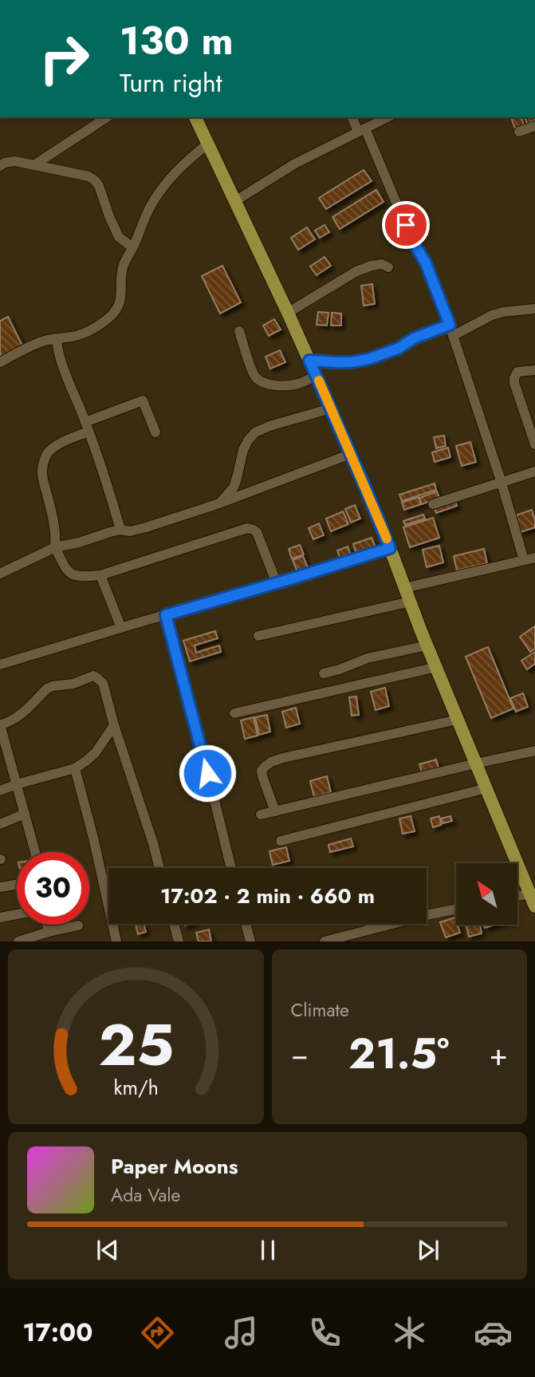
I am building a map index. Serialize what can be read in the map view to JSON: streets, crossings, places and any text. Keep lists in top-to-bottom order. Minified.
{"north":"top left","page":{"turn":["130 m","Turn right"],"limit":"30","trip":"17:02 · 2 min · 660 m","tile":"Climate","heat":["−","21.5°","+"],"song":["Paper Moons","Ada Vale"],"tabs":"17:00","gauge":["25","km/h"]}}
